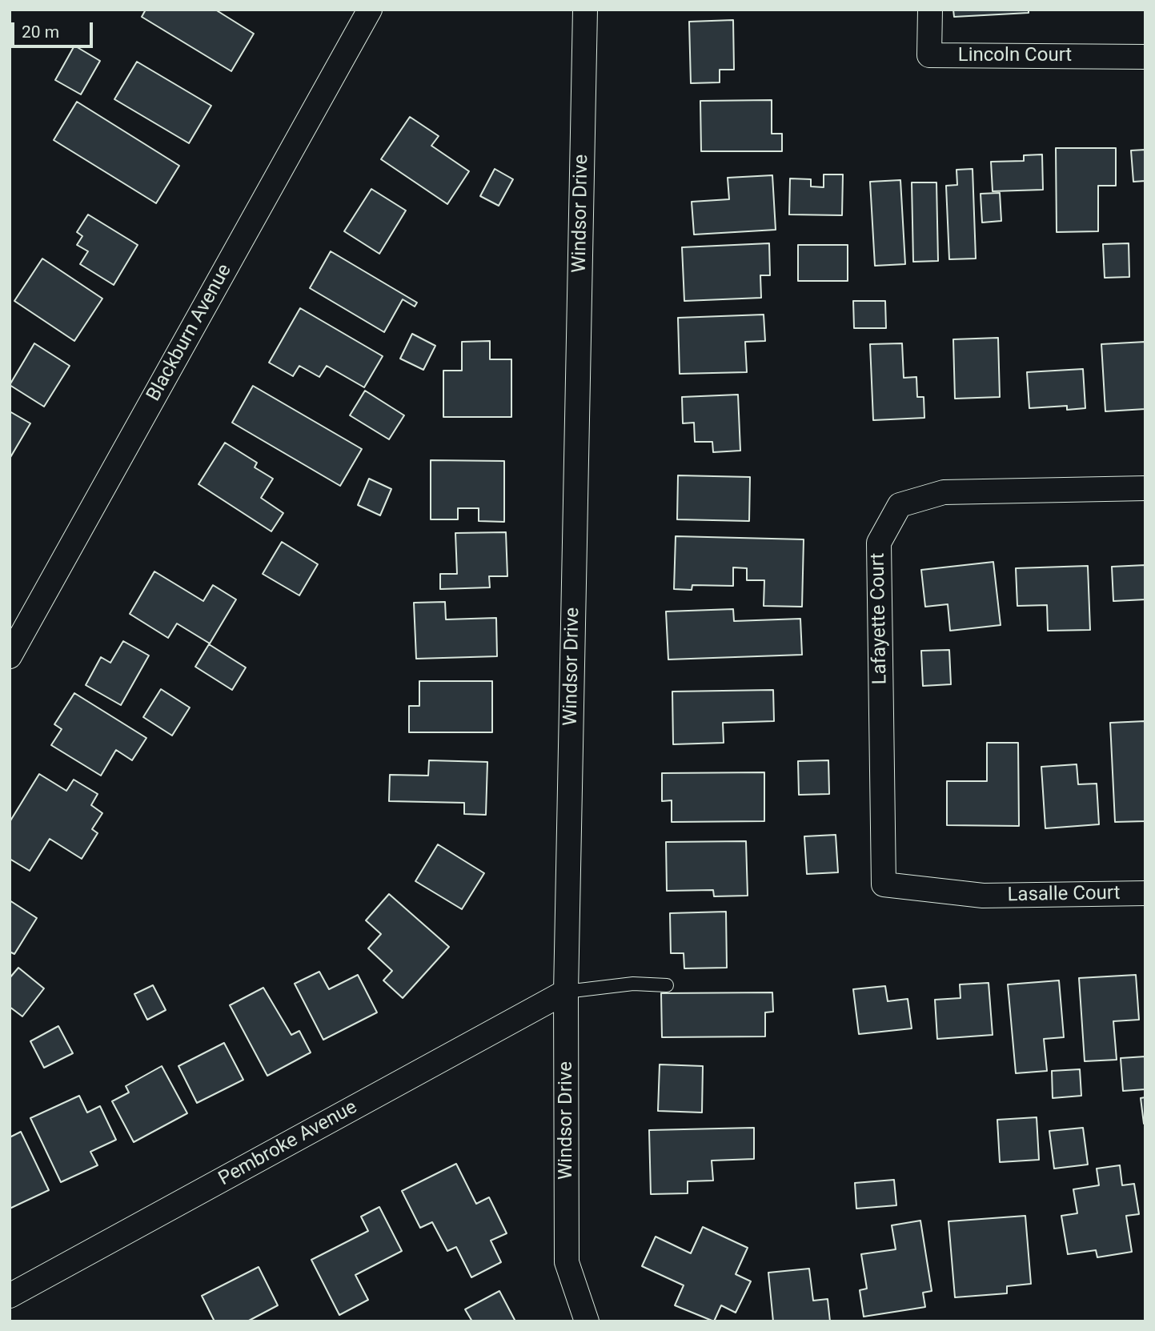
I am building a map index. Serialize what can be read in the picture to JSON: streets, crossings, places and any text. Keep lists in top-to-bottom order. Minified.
{"streets":{"street":["Lincoln Court","Windsor Drive","Blackburn Avenue","Lafayette Court","Lasalle Court","Pembroke Avenue"]},"crossings":[["Windsor Drive","Pembroke Avenue"],["Lafayette Court","Lasalle Court"]],"scale_bar":"20 m"}
